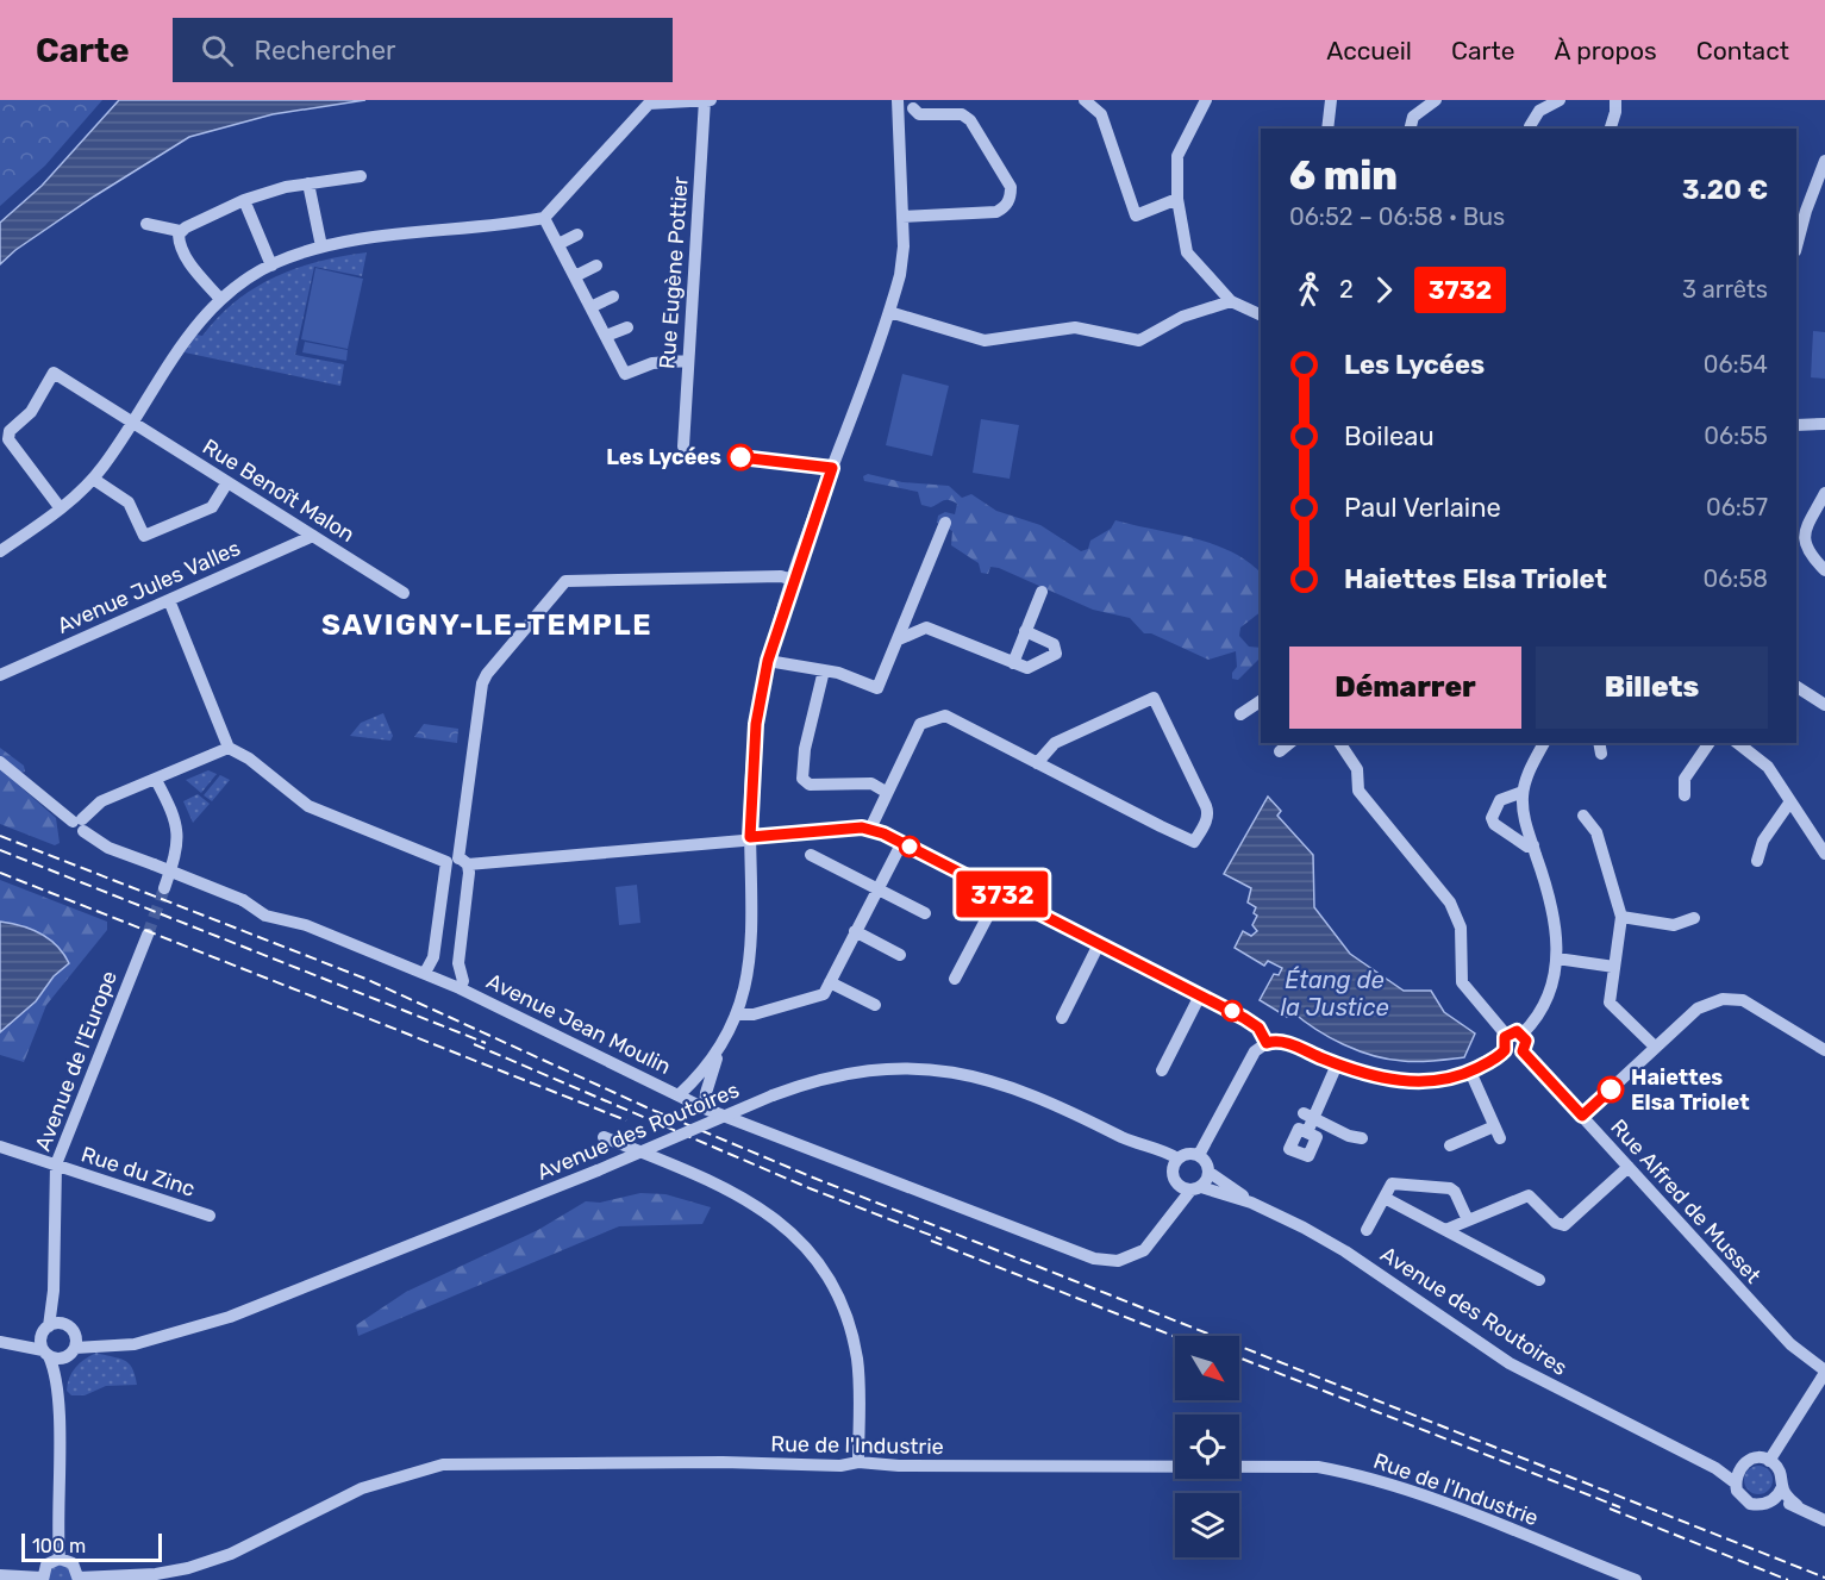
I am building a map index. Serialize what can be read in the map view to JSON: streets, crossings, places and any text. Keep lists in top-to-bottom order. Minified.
{"streets":{"street":["Rue Eugène Pottier","Rue Benoît Malon","Avenue Jules Valles","Avenue Jean Moulin","Avenue de l'Europe","Avenue des Routoires","Rue du Zinc","Rue Alfred de Musset","Rue de l'Industrie"]},"crossings":[["Rue Benoît Malon","Avenue Jules Valles"],["Avenue Jean Moulin","Avenue des Routoires"],["Avenue de l'Europe","Avenue des Routoires"],["Avenue de l'Europe","Rue du Zinc"]],"districts":["SAVIGNY-LE-TEMPLE"],"water":["Étang de la Justice"],"places":["Les Lycées","Haiettes Elsa Triolet"],"lines":["bus line 3732"],"scale_bar":"100 m","north":"bottom right","page":{"header":"Carte","search":"Rechercher","nav":["Accueil","Carte","À propos","Contact"],"on_map":"3732","heading":["6 min","06:52 – 06:58 · Bus","3.20 €"],"legs":["2","3732","3 arrêts"],"list":[{"name":"Les Lycées","value":"06:54"},{"name":"Boileau","value":"06:55"},{"name":"Paul Verlaine","value":"06:57"},{"name":"Haiettes Elsa Triolet","value":"06:58"}],"buttons":["Démarrer","Billets"],"scale":"100 m"}}
